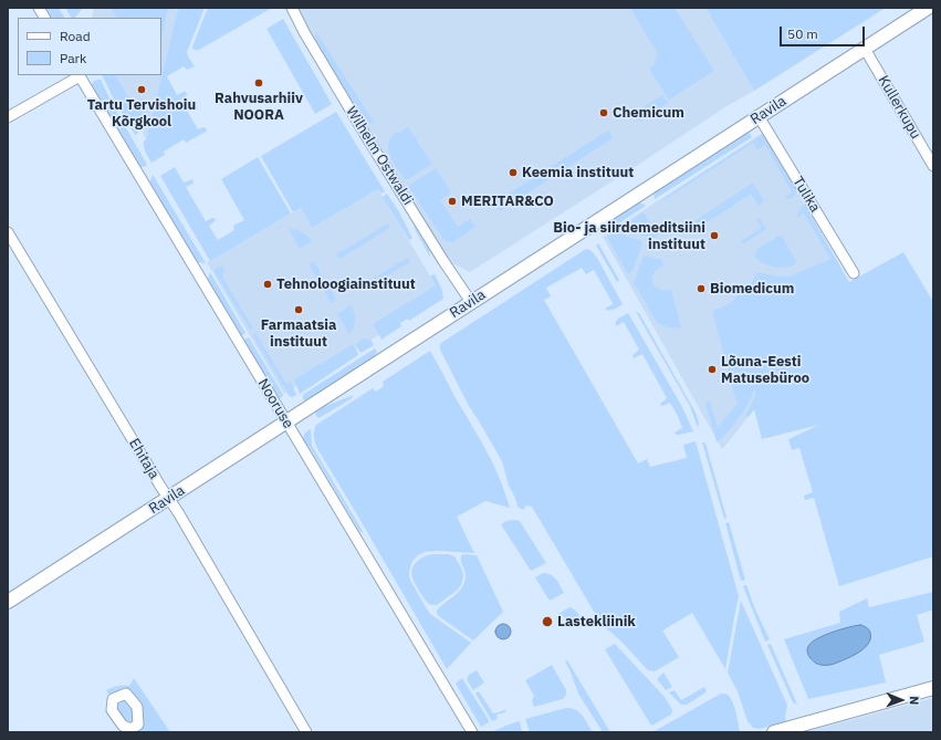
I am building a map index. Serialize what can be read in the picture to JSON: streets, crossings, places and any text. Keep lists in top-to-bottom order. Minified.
{"streets":{"street":["Kullerkupu","Ravila","Wilhelm Ostwaldi","Tulika","Nooruse","Ehitaja"]},"crossings":[["Kullerkupu","Ravila"],["Ravila","Wilhelm Ostwaldi"],["Ravila","Tulika"],["Ravila","Nooruse"],["Ravila","Ehitaja"]],"places":["Rahvusarhiiv NOORA","Tartu Tervishoiu Kõrgkool","Chemicum","Keemia instituut","MERITAR&CO","Bio- ja siirdemeditsiini instituut","Tehnoloogiainstituut","Biomedicum","Farmaatsia instituut","Lõuna-Eesti Matusebüroo","Lastekliinik"],"legend":["Road","Park"],"scale_bar":"50 m","north":"right"}
